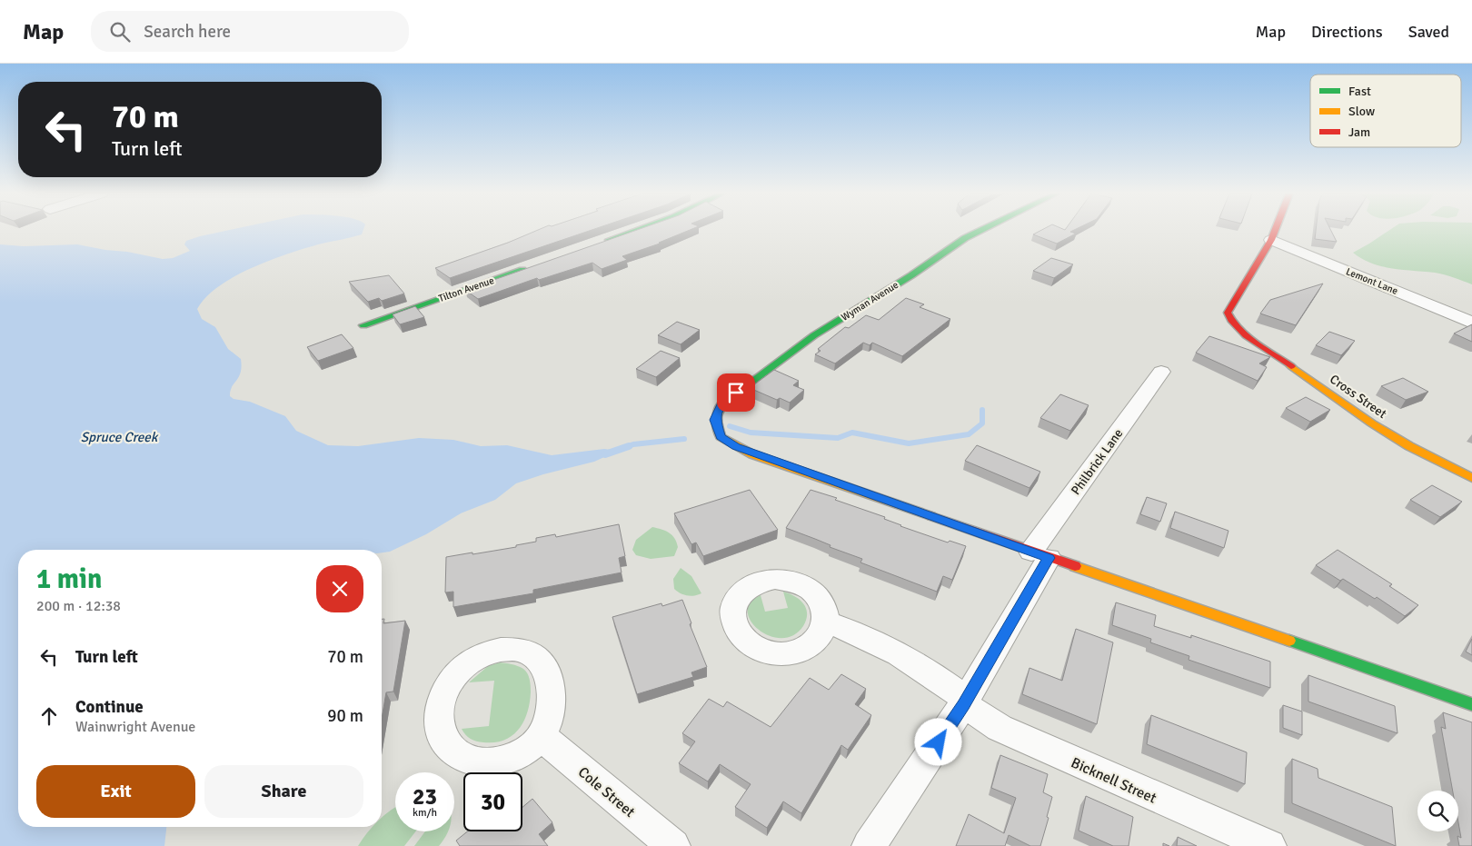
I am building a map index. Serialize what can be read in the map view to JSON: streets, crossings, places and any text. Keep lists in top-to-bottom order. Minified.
{"streets":{"street":["Lemont Lane","Tilton Avenue","Wyman Avenue","Cross Street","Philbrick Lane","Bicknell Street","Cole Street"]},"crossings":[["Lemont Lane","Cross Street"],["Wyman Avenue","Philbrick Lane"],["Philbrick Lane","Bicknell Street"]],"water":["Spruce Creek"],"legend":["Fast","Slow","Jam"],"page":{"header":"Map","search":"Search here","nav":["Map","Directions","Saved"],"turn":["70 m","Turn left"],"heading":["1 min","200 m · 12:38"],"list":[{"name":"Turn left","value":"70 m"},{"name":"Continue","note":"Wainwright Avenue","value":"90 m"}],"buttons":["Exit","Share"],"speed":"23 km/h","limit":"30"}}
